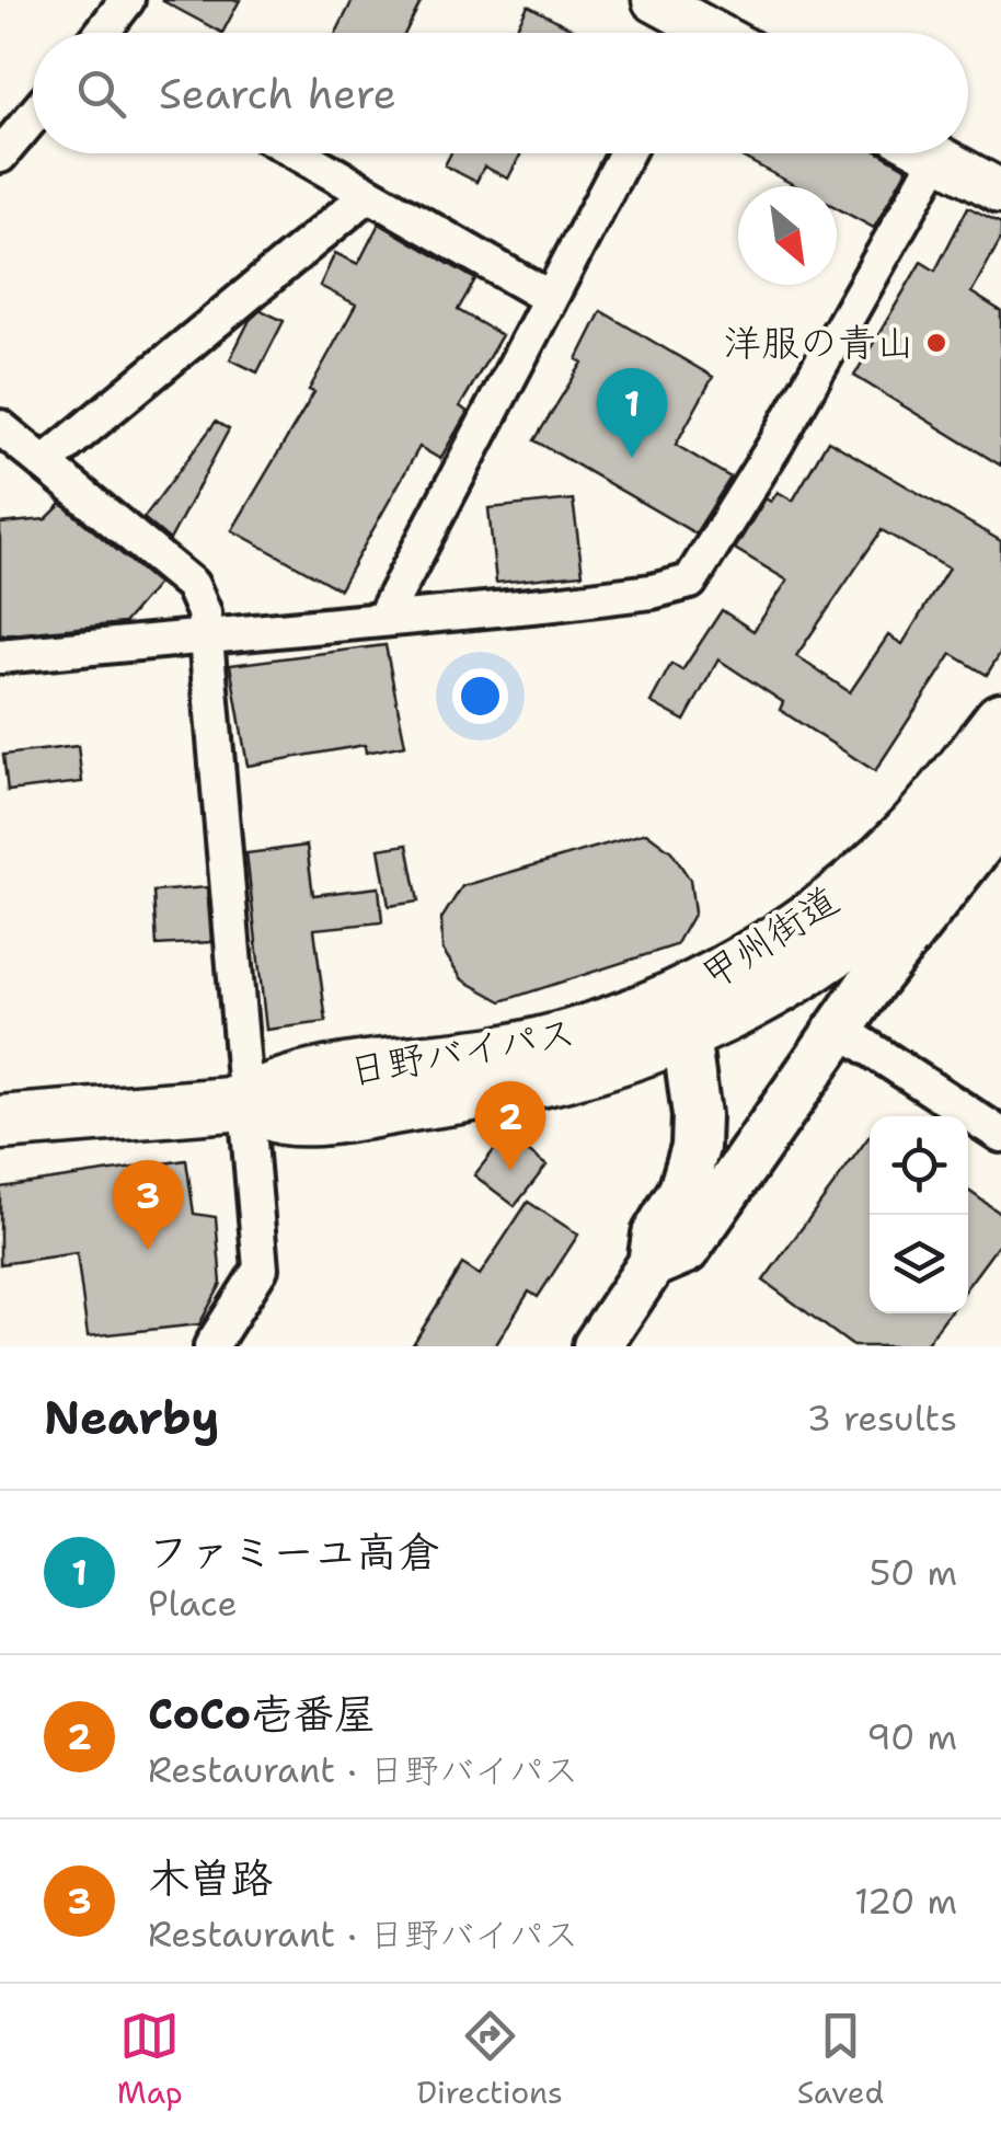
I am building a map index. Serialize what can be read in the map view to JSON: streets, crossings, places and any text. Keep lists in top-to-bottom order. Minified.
{"streets":{"highway":["甲州街道","日野バイパス"]},"crossings":[["甲州街道","日野バイパス"]],"places":["洋服の青山"],"north":"bottom right","page":{"search":"Search here","pins":["1","2","3"],"heading":["Nearby","3 results"],"list":[{"mark":"1","name":"ファミーユ高倉","note":"Place","value":"50 m"},{"mark":"2","name":"CoCo壱番屋","note":"Restaurant · 日野バイパス","value":"90 m"},{"mark":"3","name":"木曽路","note":"Restaurant · 日野バイパス","value":"120 m"}],"nav":["Map","Directions","Saved"]}}
